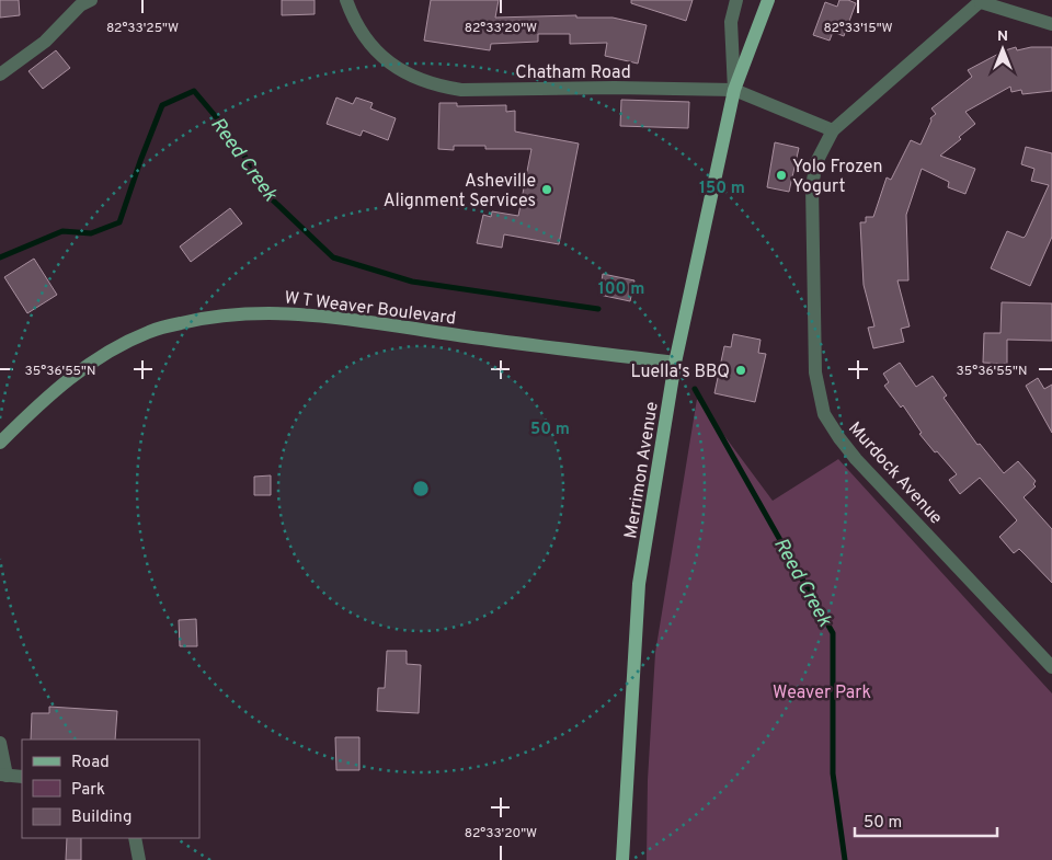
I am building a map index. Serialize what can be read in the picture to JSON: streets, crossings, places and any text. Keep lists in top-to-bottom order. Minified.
{"streets":{"main road":["W T Weaver Boulevard","Merrimon Avenue"],"street":["Chatham Road","Murdock Avenue"]},"crossings":[["Chatham Road","Merrimon Avenue"],["Chatham Road","Murdock Avenue"],["W T Weaver Boulevard","Merrimon Avenue"]],"water":["Reed Creek"],"parks":["Weaver Park"],"places":["Yolo Frozen Yogurt","Asheville Alignment Services","Luella's BBQ"],"legend":["Road","Park","Building"],"scale_bar":"50 m","north":"top","coordinates":["82°33'25\"W","82°33'20\"W","82°33'15\"W","35°36'55\"N"],"rings":["150 m","100 m","50 m"]}
